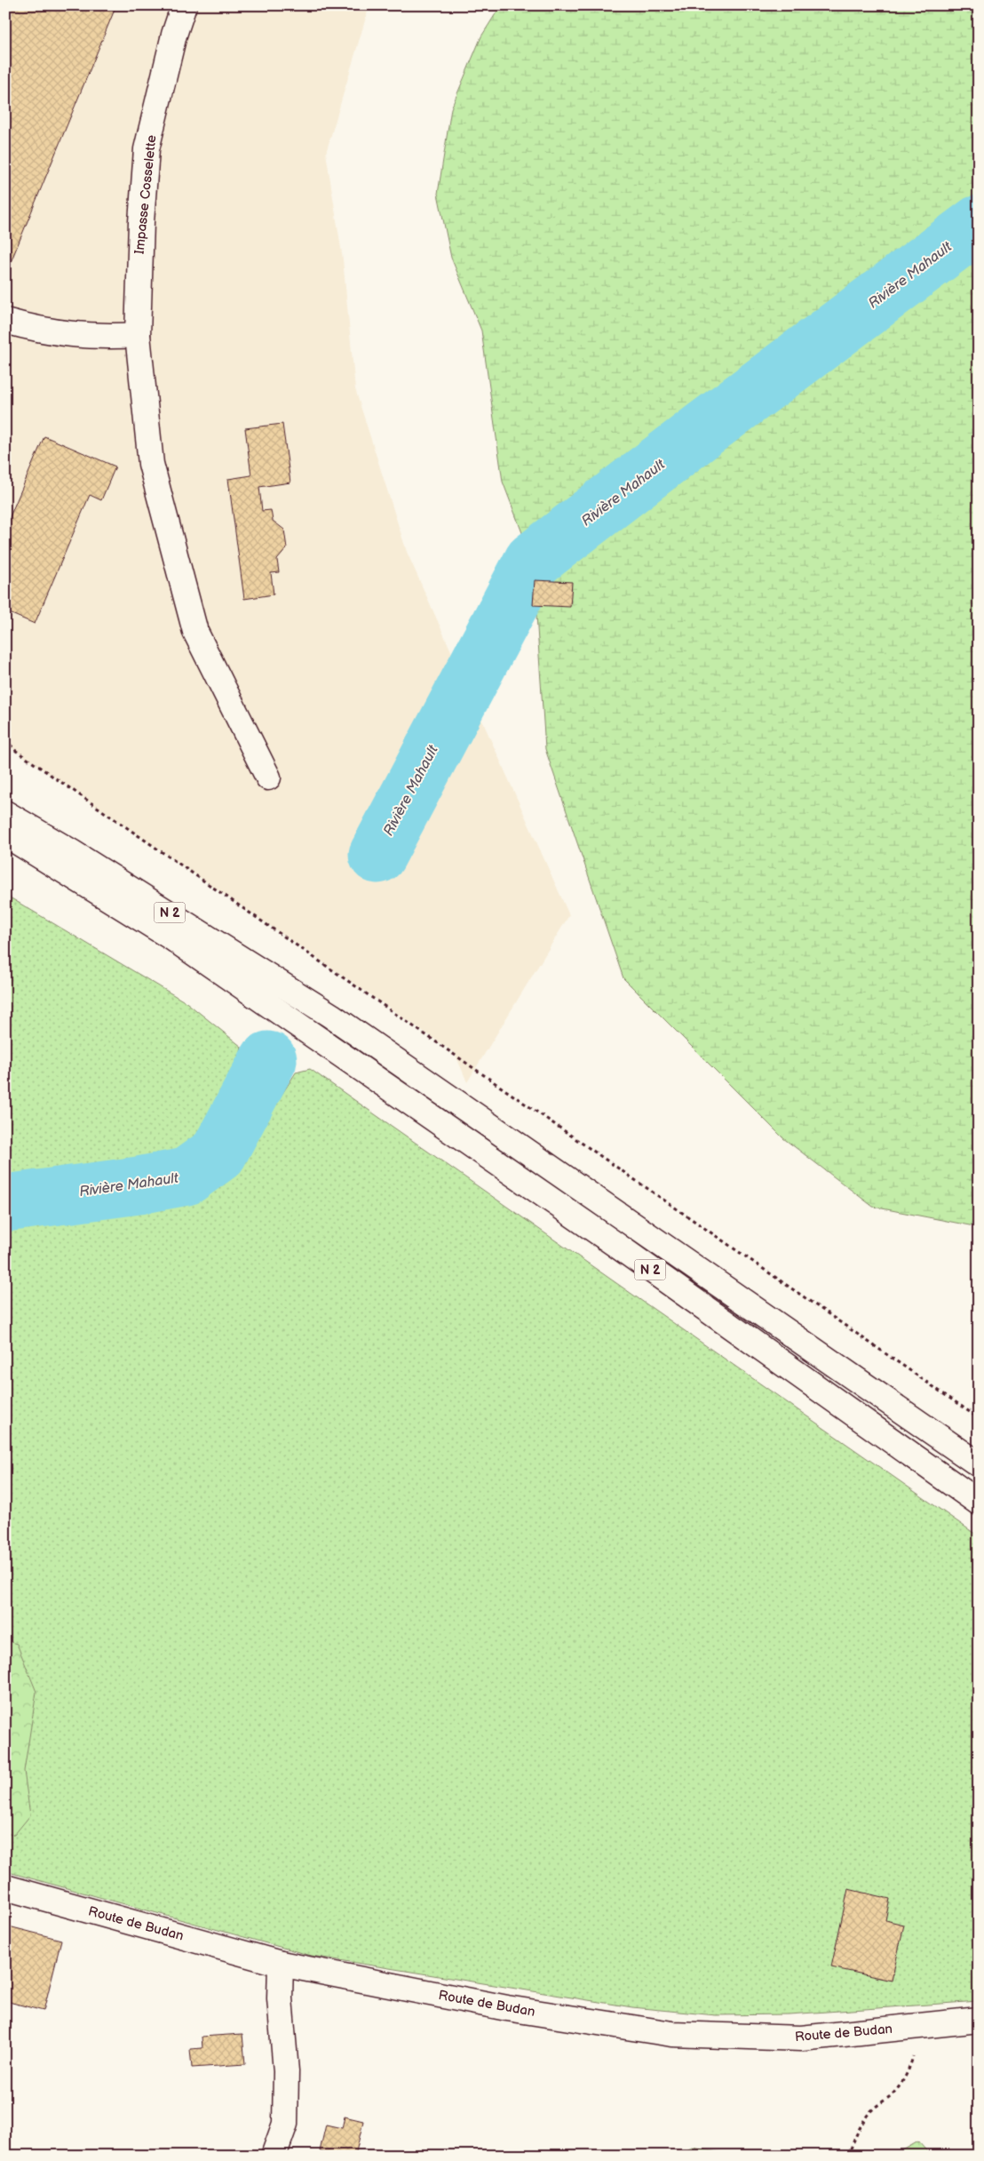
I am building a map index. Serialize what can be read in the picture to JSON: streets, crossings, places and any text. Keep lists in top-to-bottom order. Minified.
{"streets":{"main road":["Impasse Cosselette","N 2","Route de Budan"]},"water":["Rivière Mahault"]}
